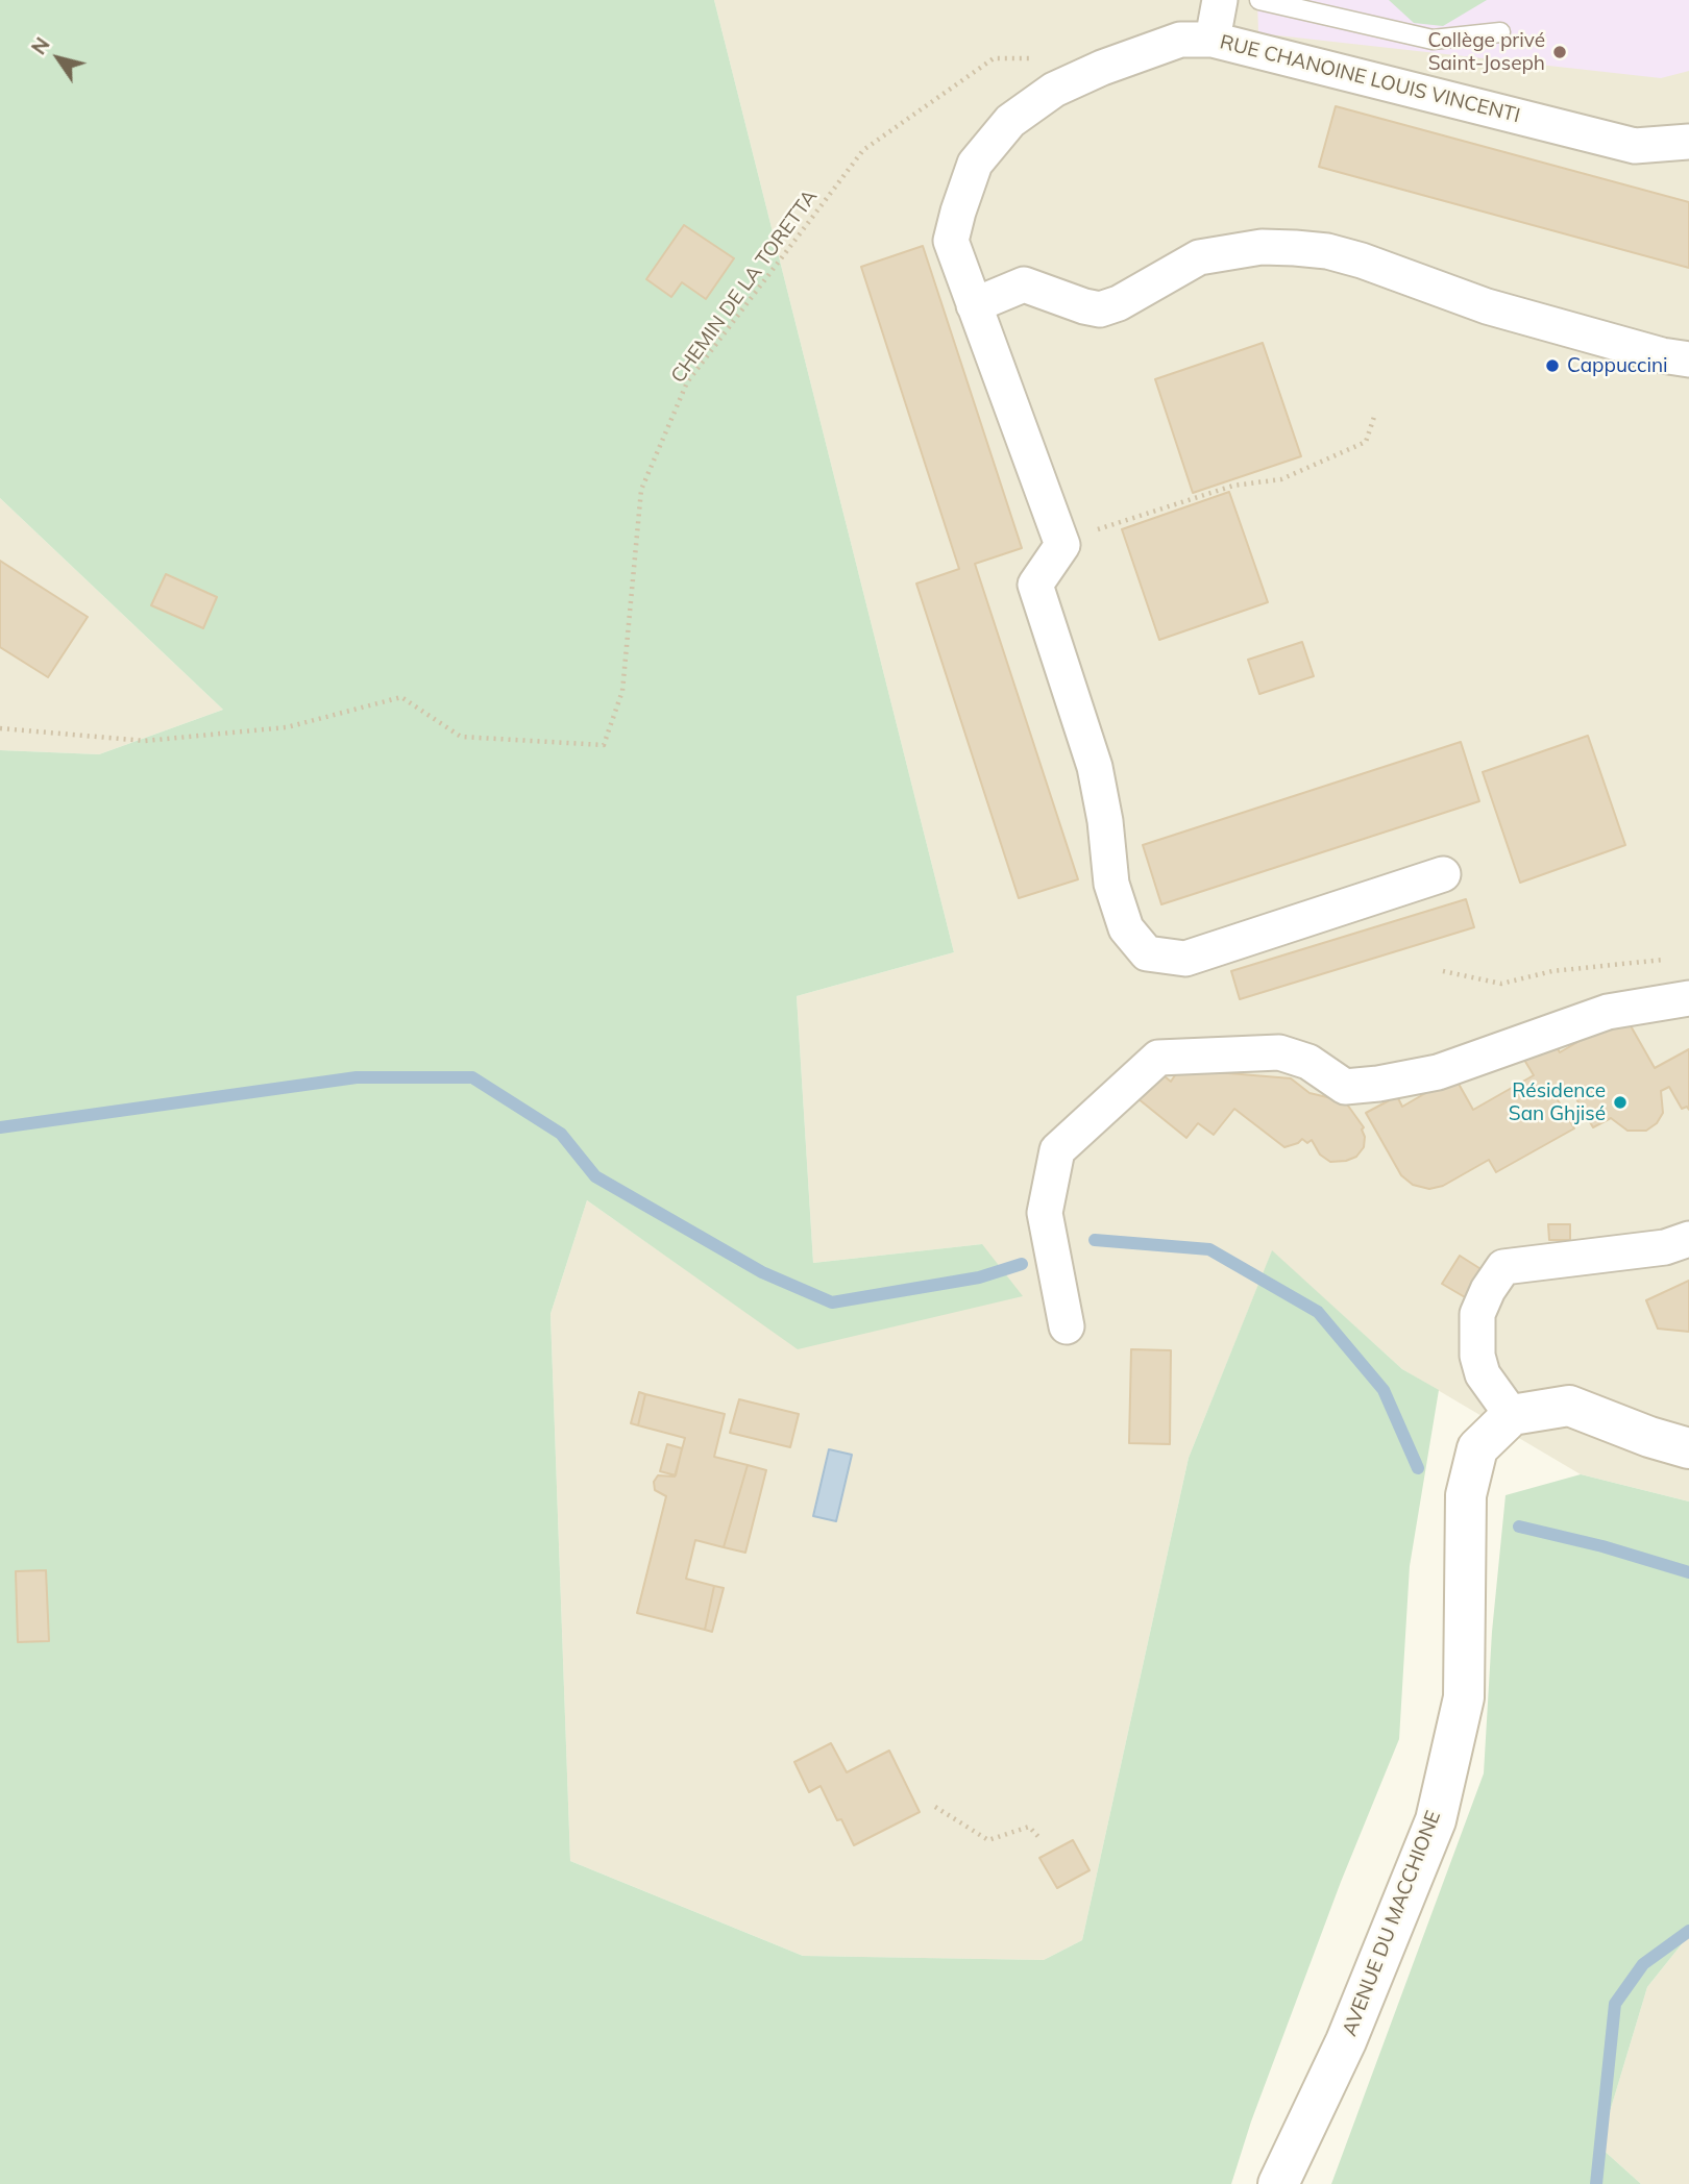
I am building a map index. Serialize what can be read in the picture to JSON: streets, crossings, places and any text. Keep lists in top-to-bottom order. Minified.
{"streets":{"main road":["AVENUE DU MACCHIONE"],"street":["RUE CHANOINE LOUIS VINCENTI"],"path":["CHEMIN DE LA TORETTA"]},"places":["Collège privé Saint-Joseph","Cappuccini","Résidence San Ghjisé"],"north":"top left"}
